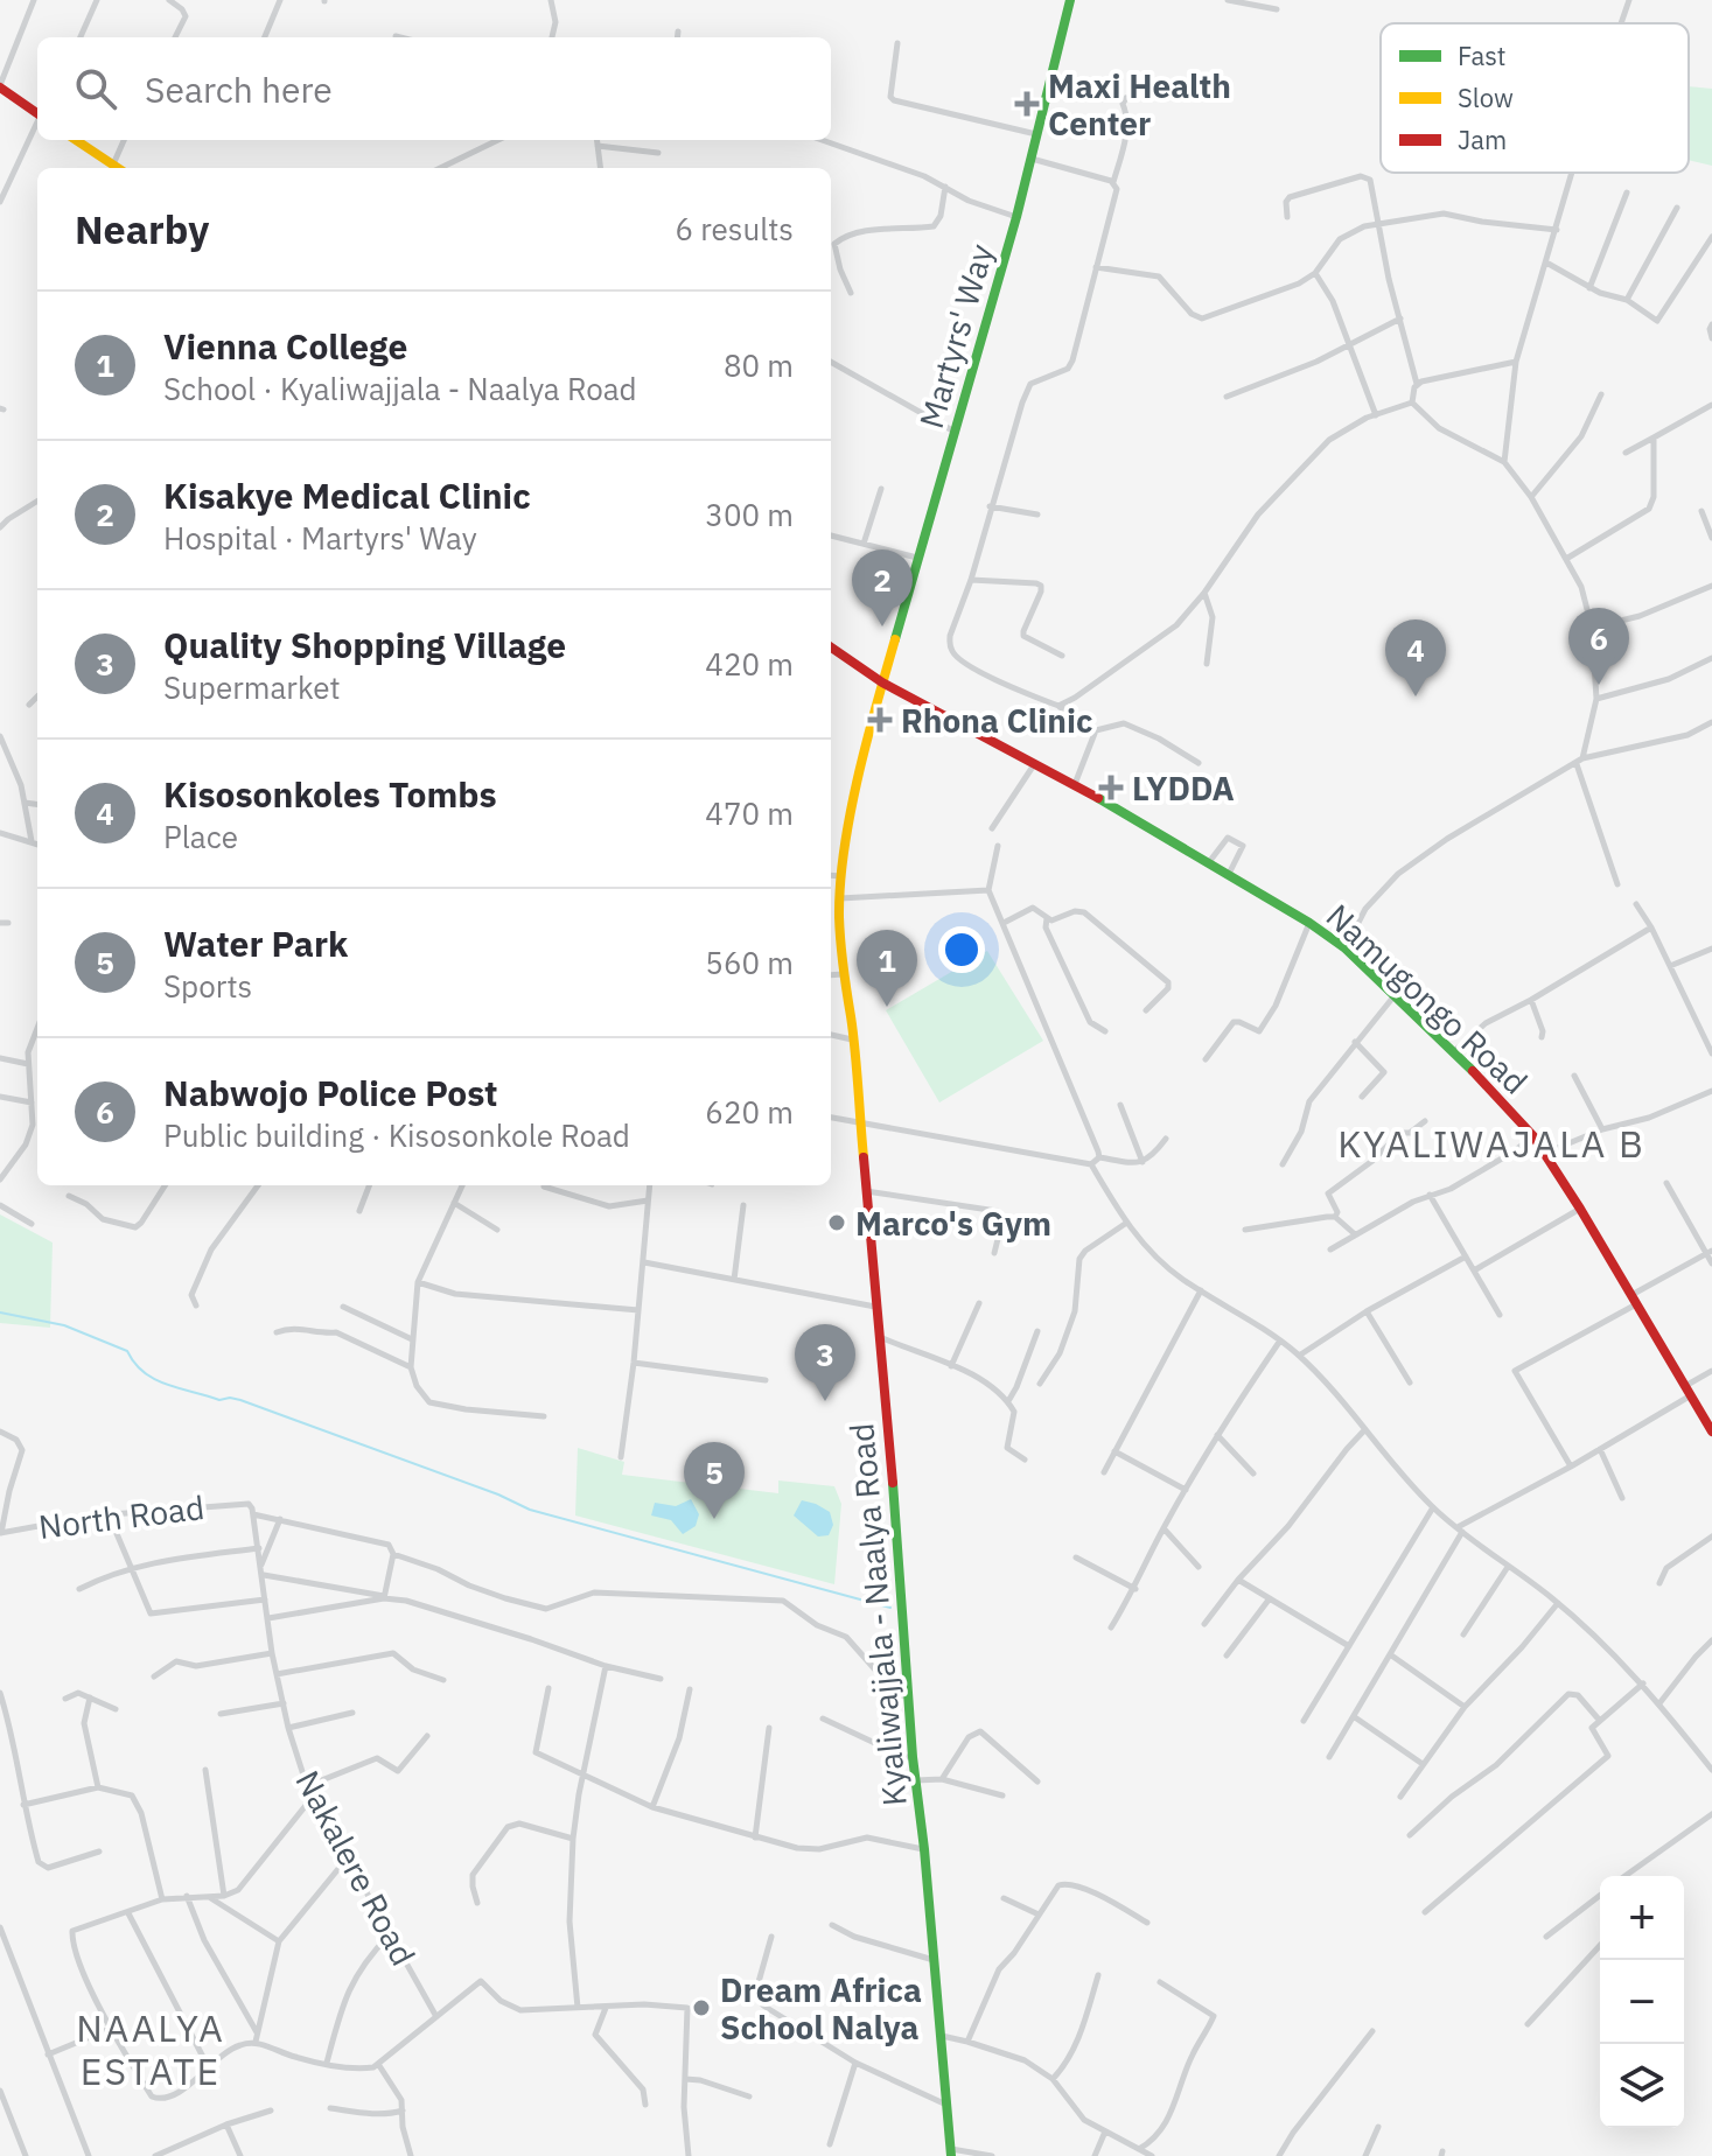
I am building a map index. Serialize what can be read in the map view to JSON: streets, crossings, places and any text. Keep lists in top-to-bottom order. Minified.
{"streets":{"main road":["Martyrs' Way","Namugongo Road","Kyaliwajjala - Naalya Road"],"street":["North Road","Nakalere Road"]},"crossings":[["Martyrs' Way","Namugongo Road"],["Martyrs' Way","Kyaliwajjala - Naalya Road"],["Namugongo Road","Kyaliwajjala - Naalya Road"],["North Road","Nakalere Road"]],"districts":["KYALIWAJALA B","NAALYA ESTATE"],"places":{"health":["Maxi Health Center","Rhona Clinic","LYDDA"],"other":["Marco's Gym","Dream Africa School Nalya"]},"legend":["Fast","Slow","Jam"],"page":{"search":"Search here","heading":["Nearby","6 results"],"list":[{"mark":"1","name":"Vienna College","note":"School · Kyaliwajjala - Naalya Road","value":"80 m"},{"mark":"2","name":"Kisakye Medical Clinic","note":"Hospital · Martyrs' Way","value":"300 m"},{"mark":"3","name":"Quality Shopping Village","note":"Supermarket","value":"420 m"},{"mark":"4","name":"Kisosonkoles Tombs","note":"Place","value":"470 m"},{"mark":"5","name":"Water Park","note":"Sports","value":"560 m"},{"mark":"6","name":"Nabwojo Police Post","note":"Public building · Kisosonkole Road","value":"620 m"}],"pins":["2","6","4","1","3","5"],"map_buttons":["+","−"]}}
